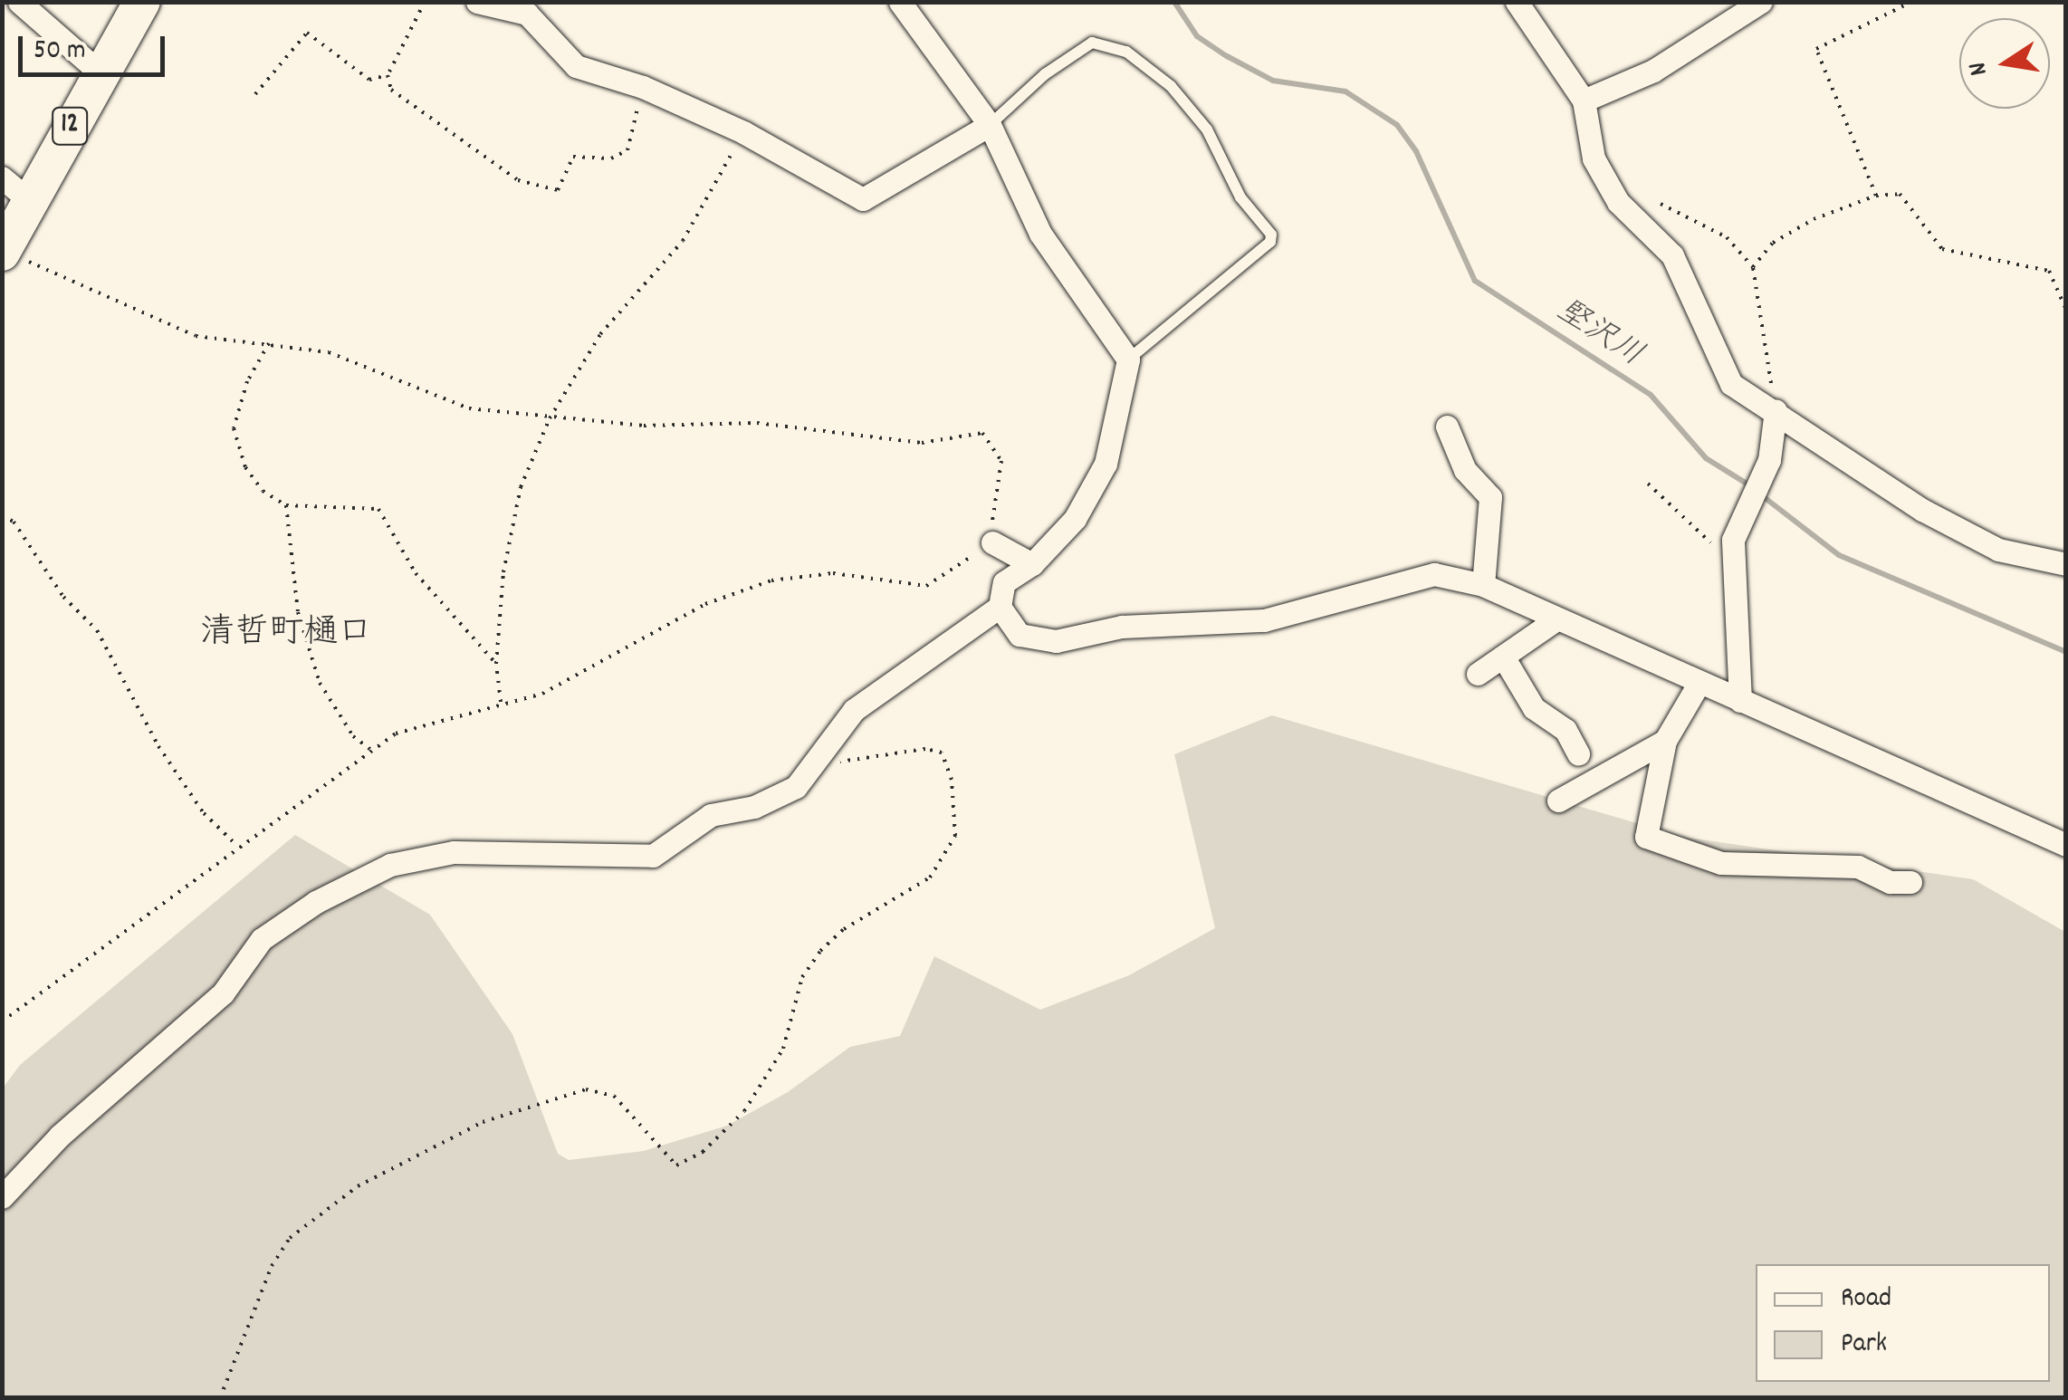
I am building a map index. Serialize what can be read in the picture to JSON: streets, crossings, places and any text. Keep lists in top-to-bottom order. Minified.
{"streets":{"main road":["12"]},"districts":["清哲町樋口"],"water":["堅沢川"],"legend":["Road","Park"],"scale_bar":"50 m","north":"left"}
